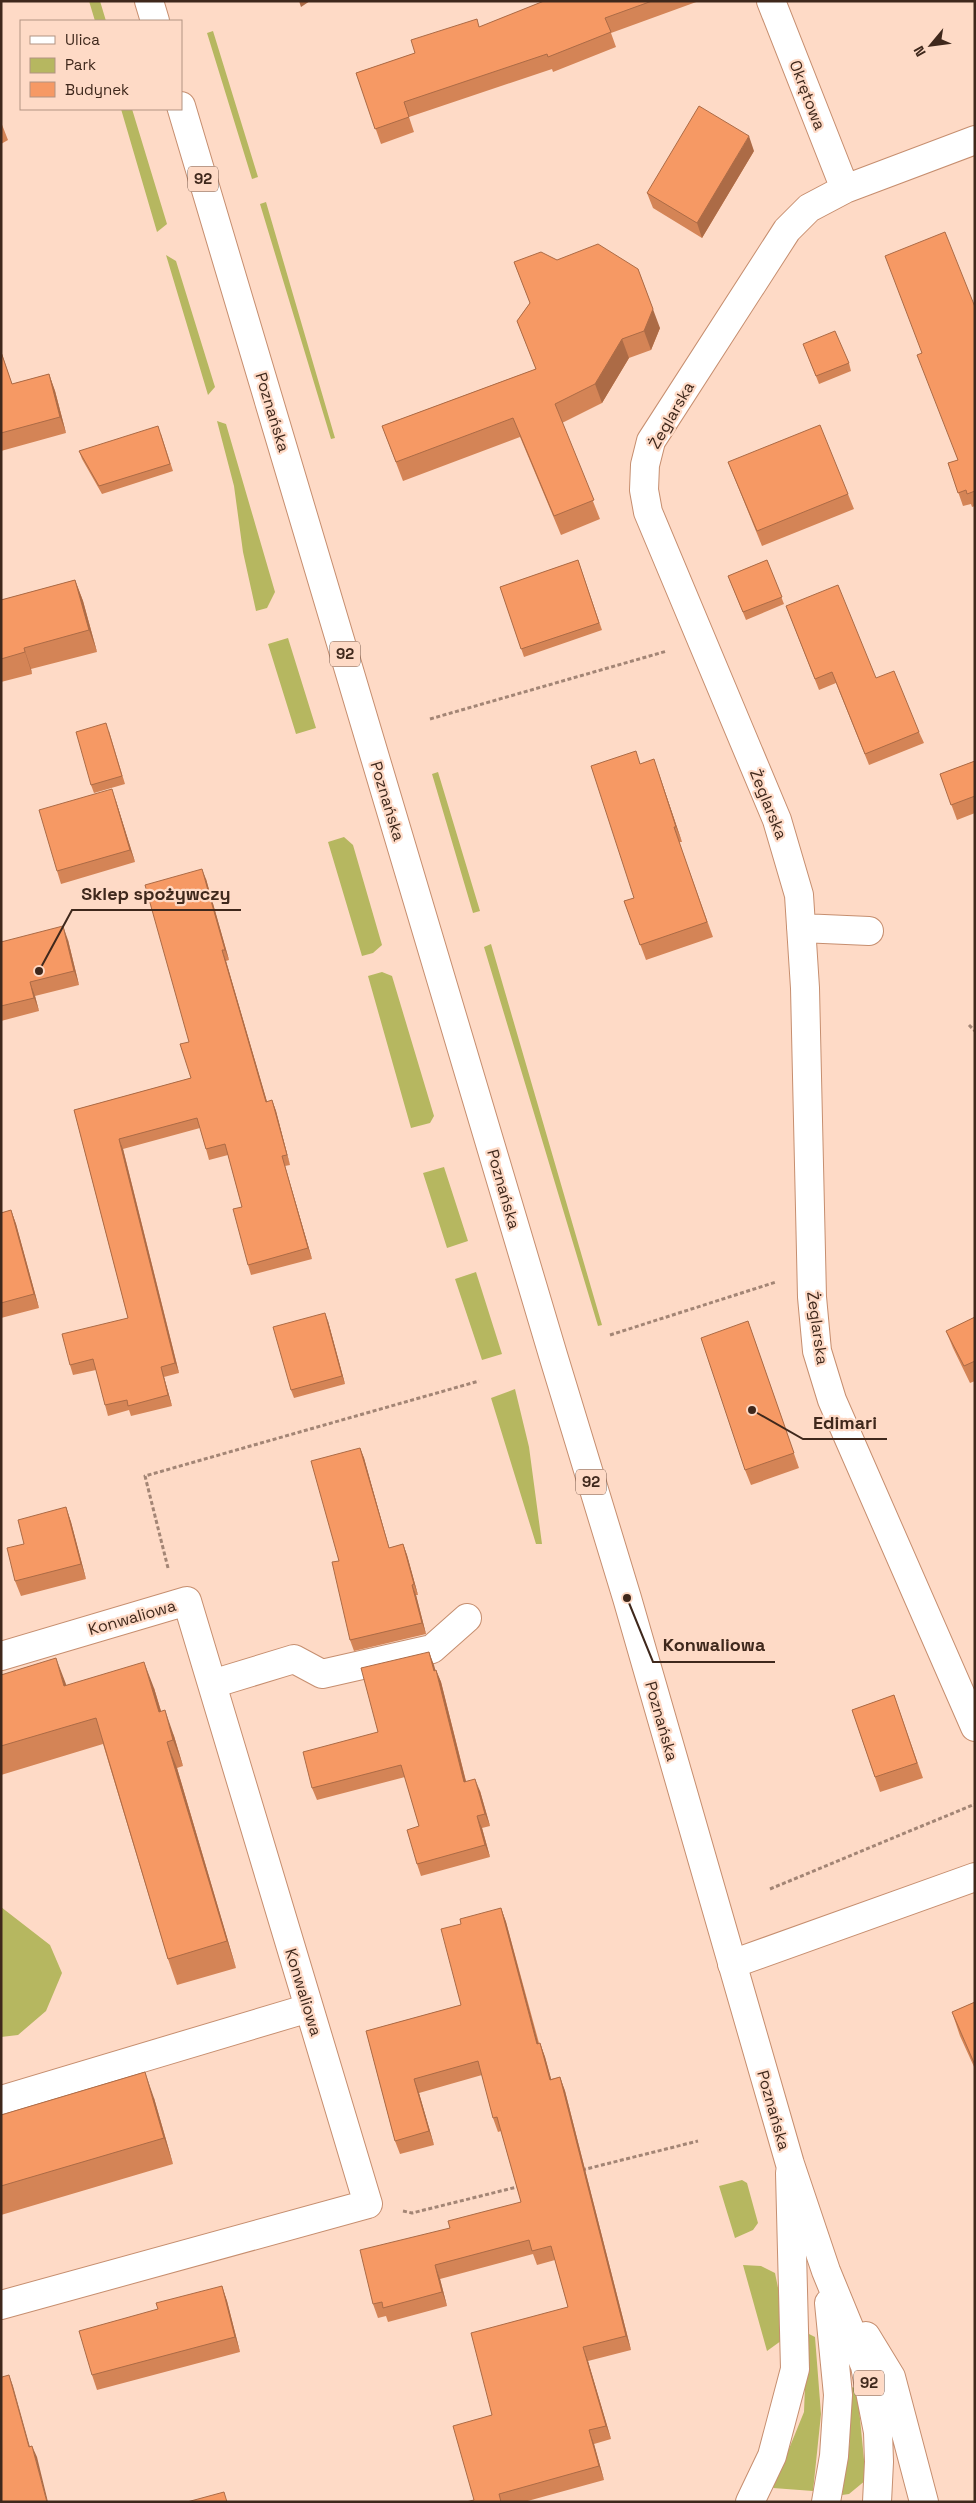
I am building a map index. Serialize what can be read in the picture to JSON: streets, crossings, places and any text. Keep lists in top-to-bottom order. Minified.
{"streets":{"street":["Okrętowa","92","Poznańska","Żeglarska","Konwaliowa"]},"crossings":[["Okrętowa","Żeglarska"]],"places":["Sklep spożywczy","Edimari","Konwaliowa"],"legend":["Ulica","Park","Budynek"],"north":"bottom left"}
